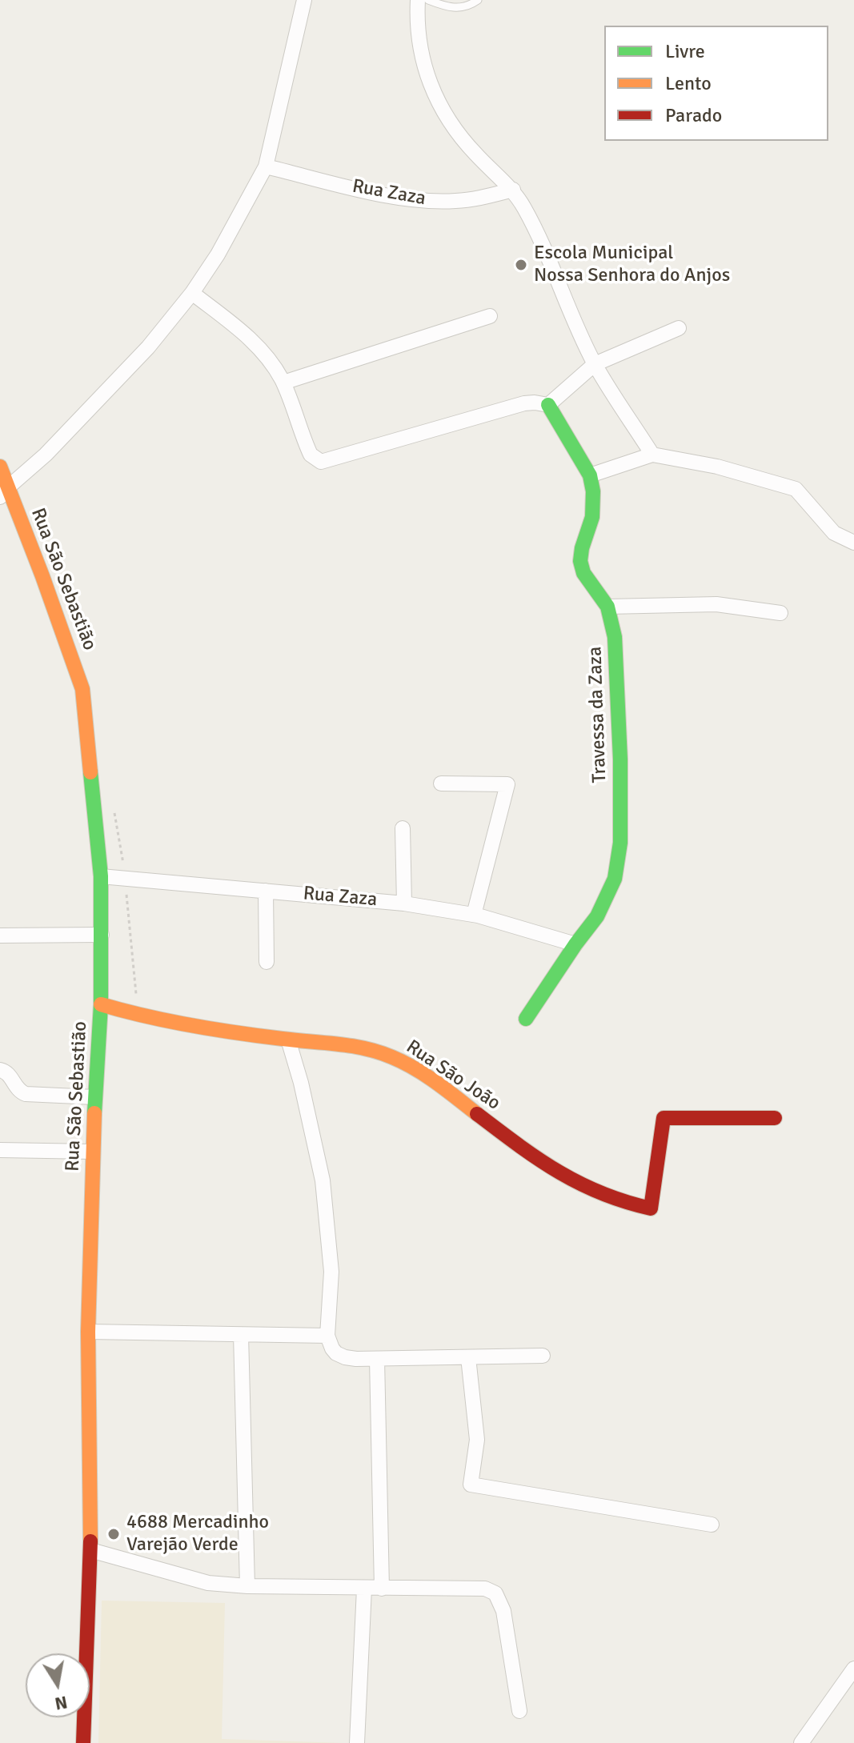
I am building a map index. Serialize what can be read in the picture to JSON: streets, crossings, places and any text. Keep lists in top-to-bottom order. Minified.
{"streets":{"street":["Rua Zaza","Rua São Sebastião","Travessa da Zaza","Rua São João"]},"crossings":[["Rua Zaza","Rua São Sebastião"],["Rua Zaza","Travessa da Zaza"],["Rua São Sebastião","Rua São João"]],"places":["Escola Municipal Nossa Senhora do Anjos","4688 Mercadinho Varejão Verde"],"legend":["Livre","Lento","Parado"],"north":"bottom"}
